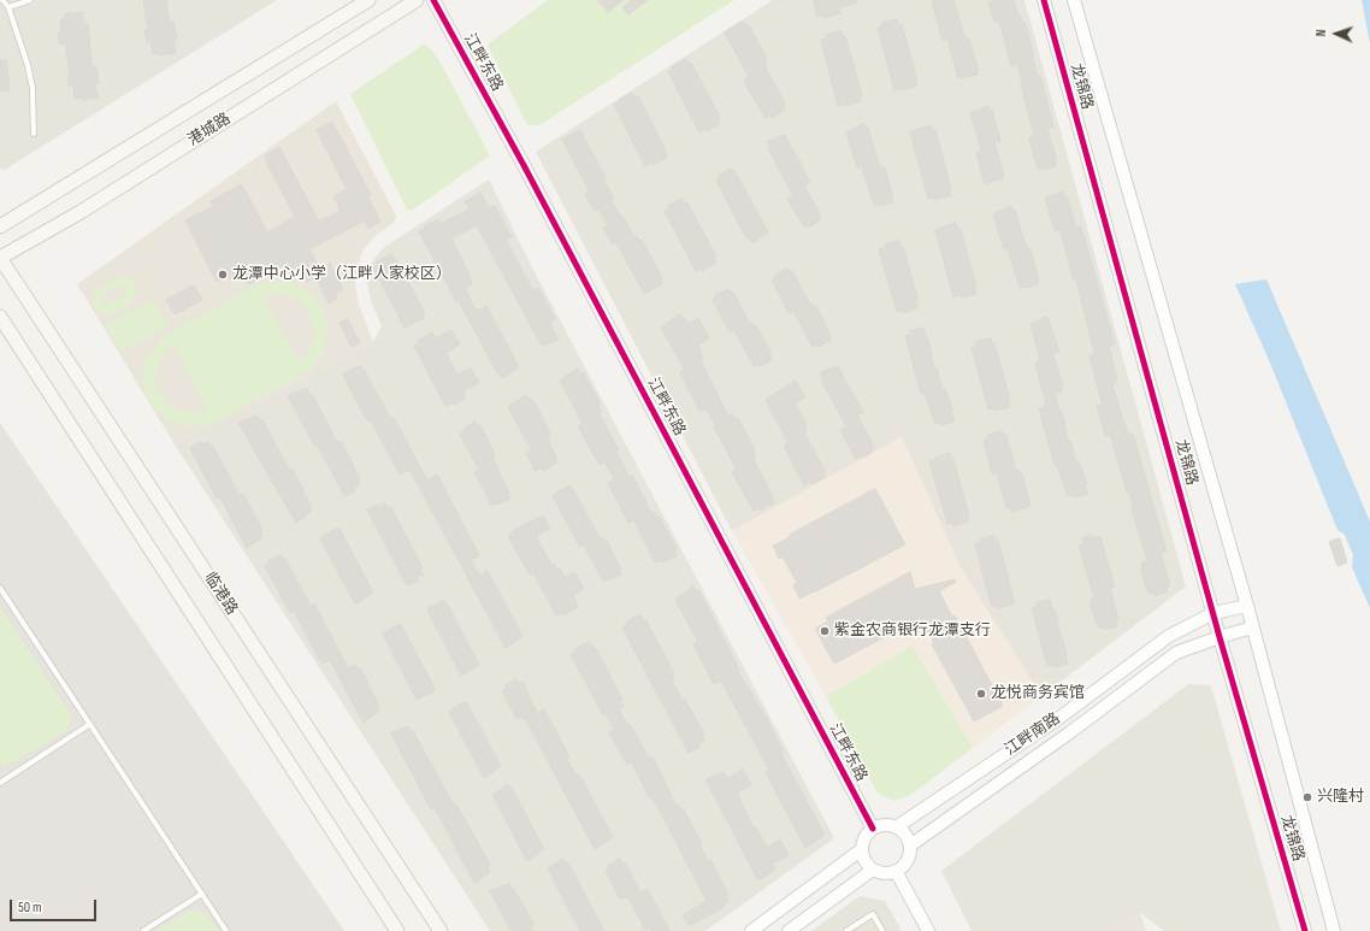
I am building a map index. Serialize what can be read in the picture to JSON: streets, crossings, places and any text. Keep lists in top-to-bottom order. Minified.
{"streets":{"main road":["港城路","临港路"],"street":["江畔东路","龙锦路","江畔南路"]},"crossings":[["江畔东路","江畔南路"],["龙锦路","江畔南路"],["港城路","临港路"]],"places":["龙潭中心小学（江畔人家校区）","紫金农商银行龙潭支行","龙悦商务宾馆","兴隆村"],"scale_bar":"50 m","north":"left"}
